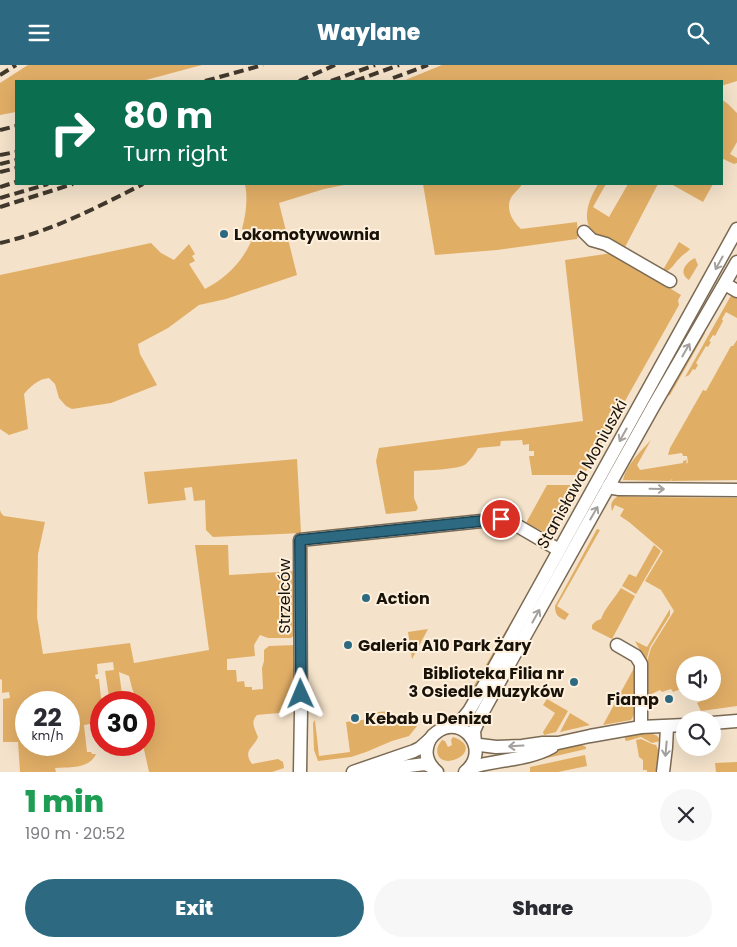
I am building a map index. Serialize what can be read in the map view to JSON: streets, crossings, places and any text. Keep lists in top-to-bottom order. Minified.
{"streets":{"street":["Stanisława Moniuszki","Strzelców"]},"crossings":[["Stanisława Moniuszki","Strzelców"]],"places":["Lokomotywownia","Action","Galeria A10 Park Żary","Biblioteka Filia nr 3 Osiedle Muzyków","Fiamp","Kebab u Deniza"],"page":{"header":"Waylane","turn":["80 m","Turn right"],"speed":"22 km/h","limit":"30","heading":["1 min","190 m · 20:52"],"buttons":["Exit","Share"]}}
